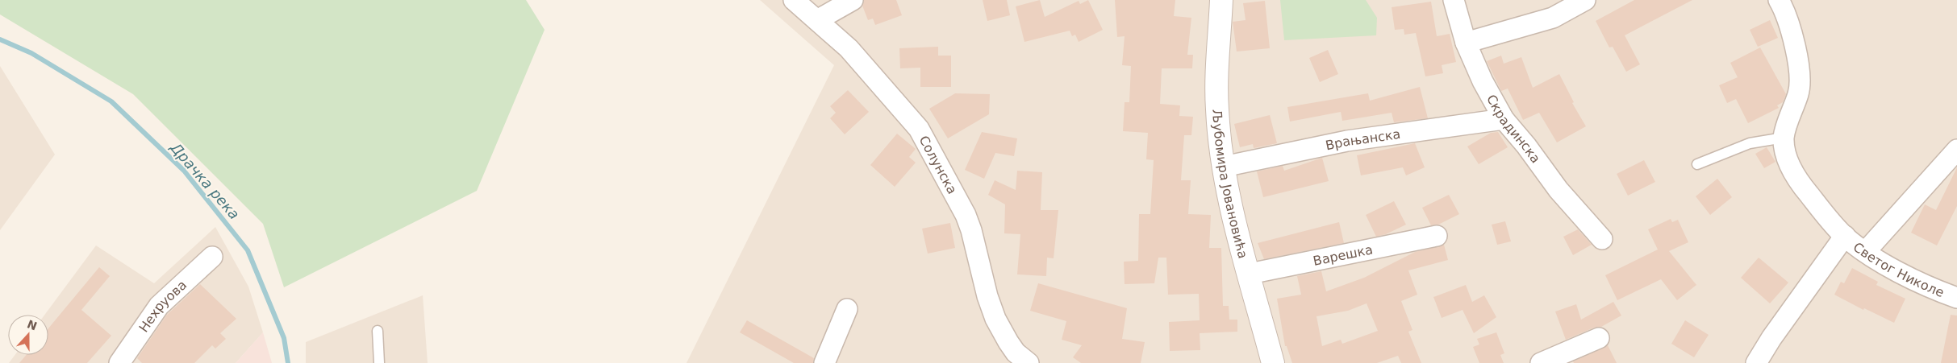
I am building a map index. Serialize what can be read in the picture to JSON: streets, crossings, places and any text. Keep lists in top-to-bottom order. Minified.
{"streets":{"street":["Скрадинска","Врањанска","Солунска","Љубомира Јовановића","Варешка","Светог Николе","Нехруова"]},"crossings":[["Скрадинска","Врањанска"],["Врањанска","Љубомира Јовановића"],["Љубомира Јовановића","Варешка"]],"water":["Драчка река"],"north":"top"}
